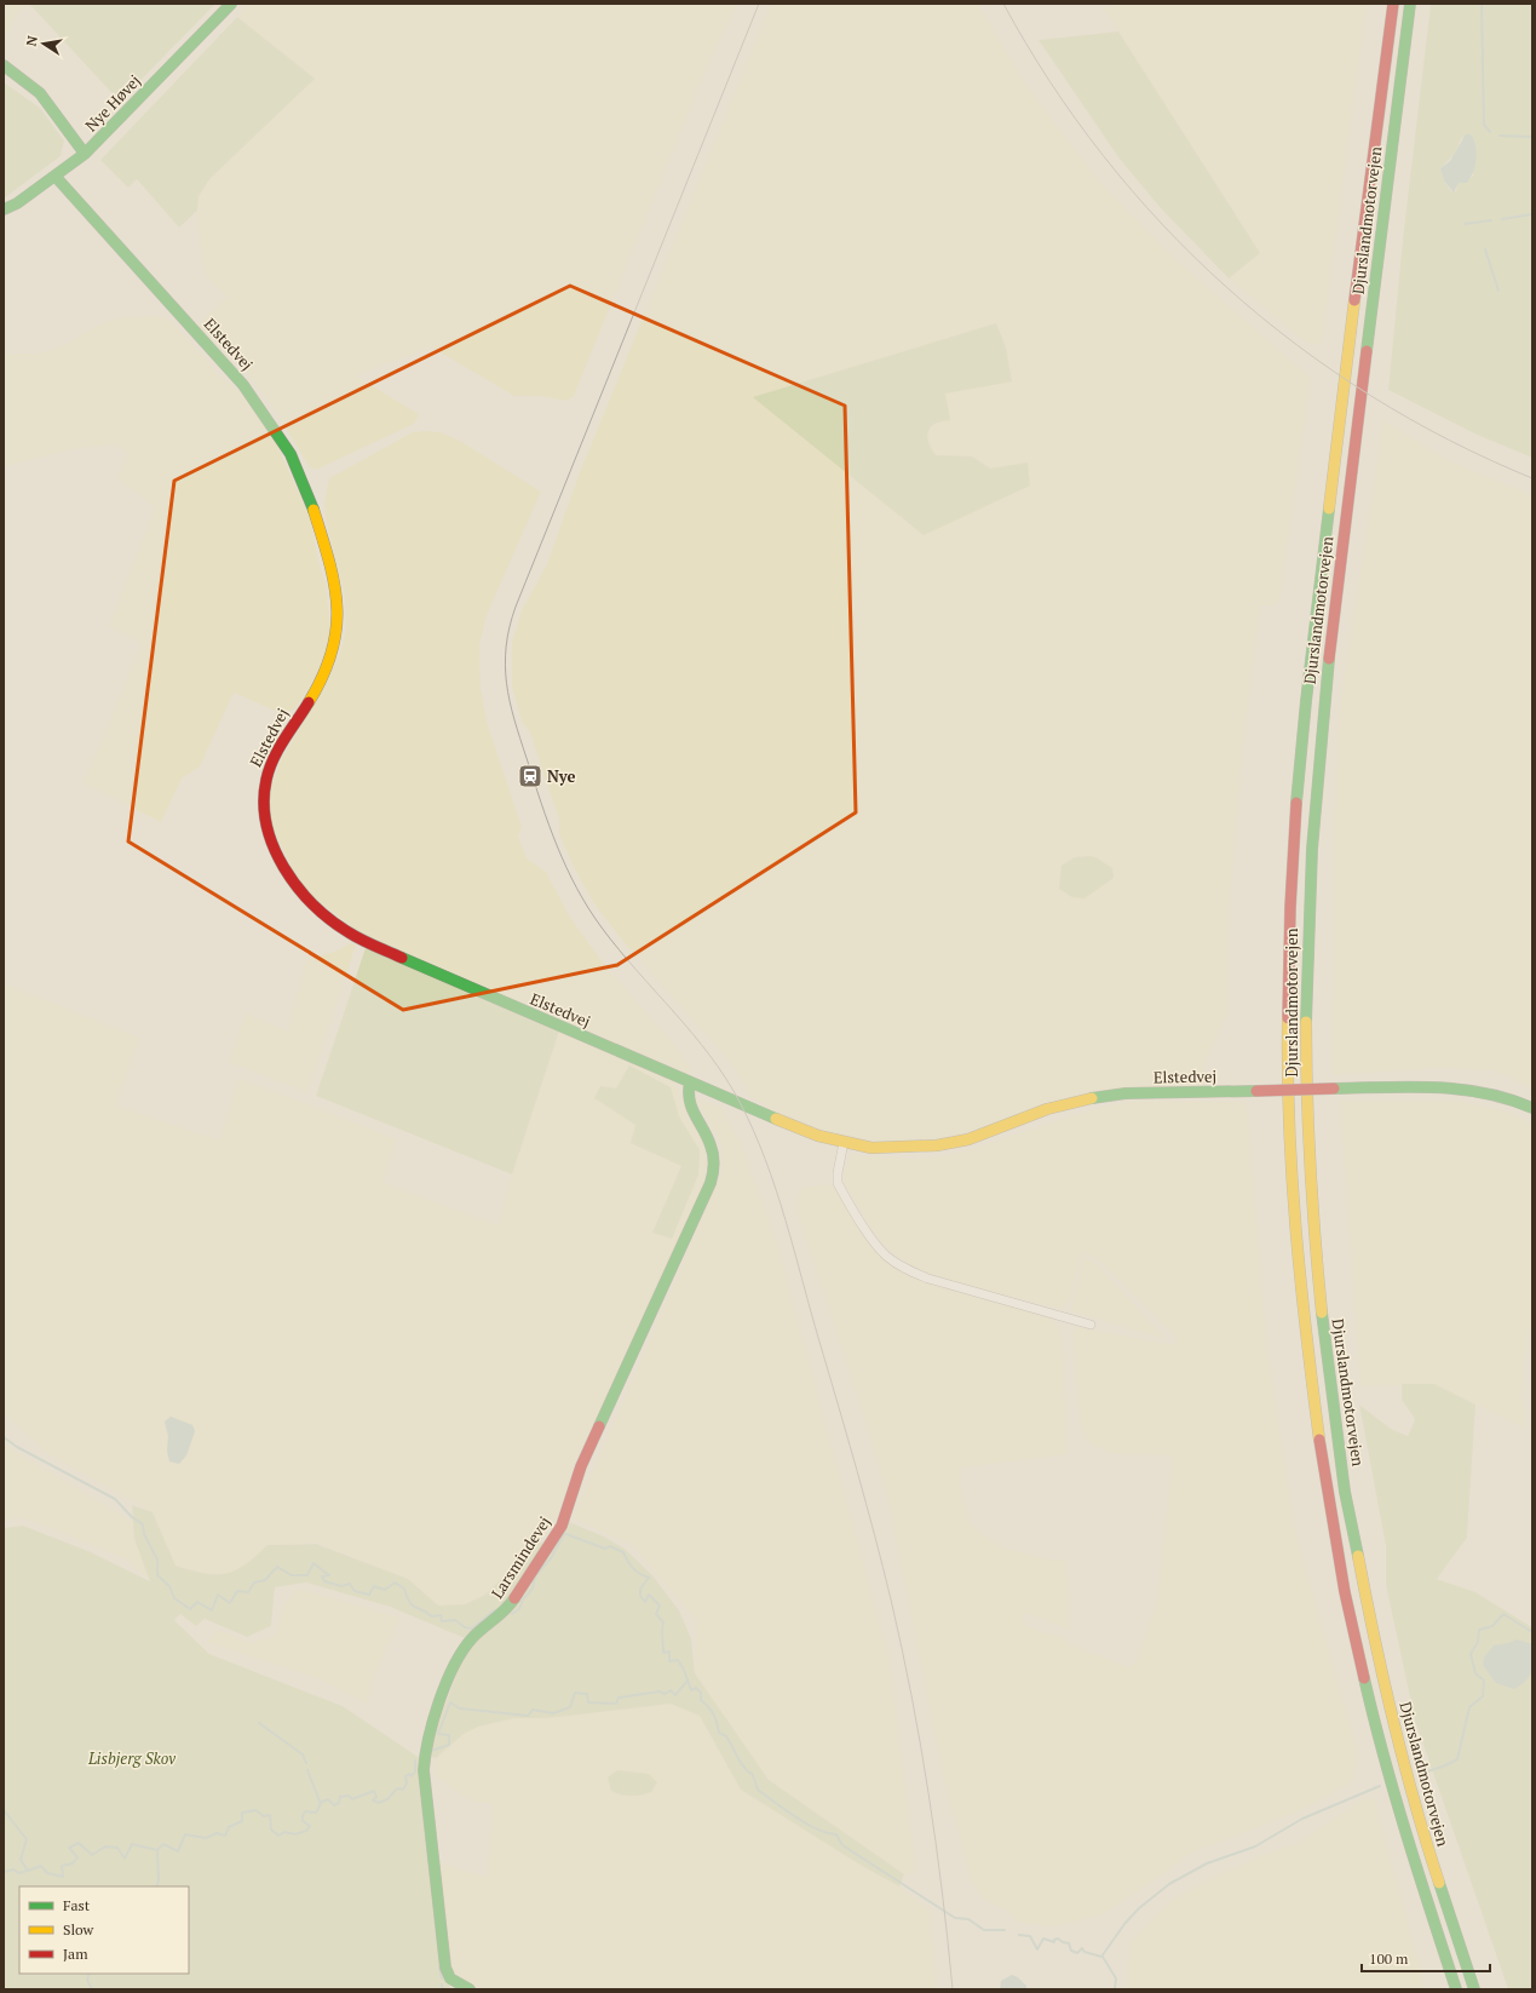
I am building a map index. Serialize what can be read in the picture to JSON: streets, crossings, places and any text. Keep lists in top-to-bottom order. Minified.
{"streets":{"main road":["Nye Høvej","Djurslandmotorvejen","Elstedvej","Larsmindevej"]},"crossings":[["Nye Høvej","Elstedvej"],["Elstedvej","Larsmindevej"]],"parks":["Lisbjerg Skov"],"places":{"station":["Nye"]},"legend":["Fast","Slow","Jam"],"scale_bar":"100 m","north":"left"}
